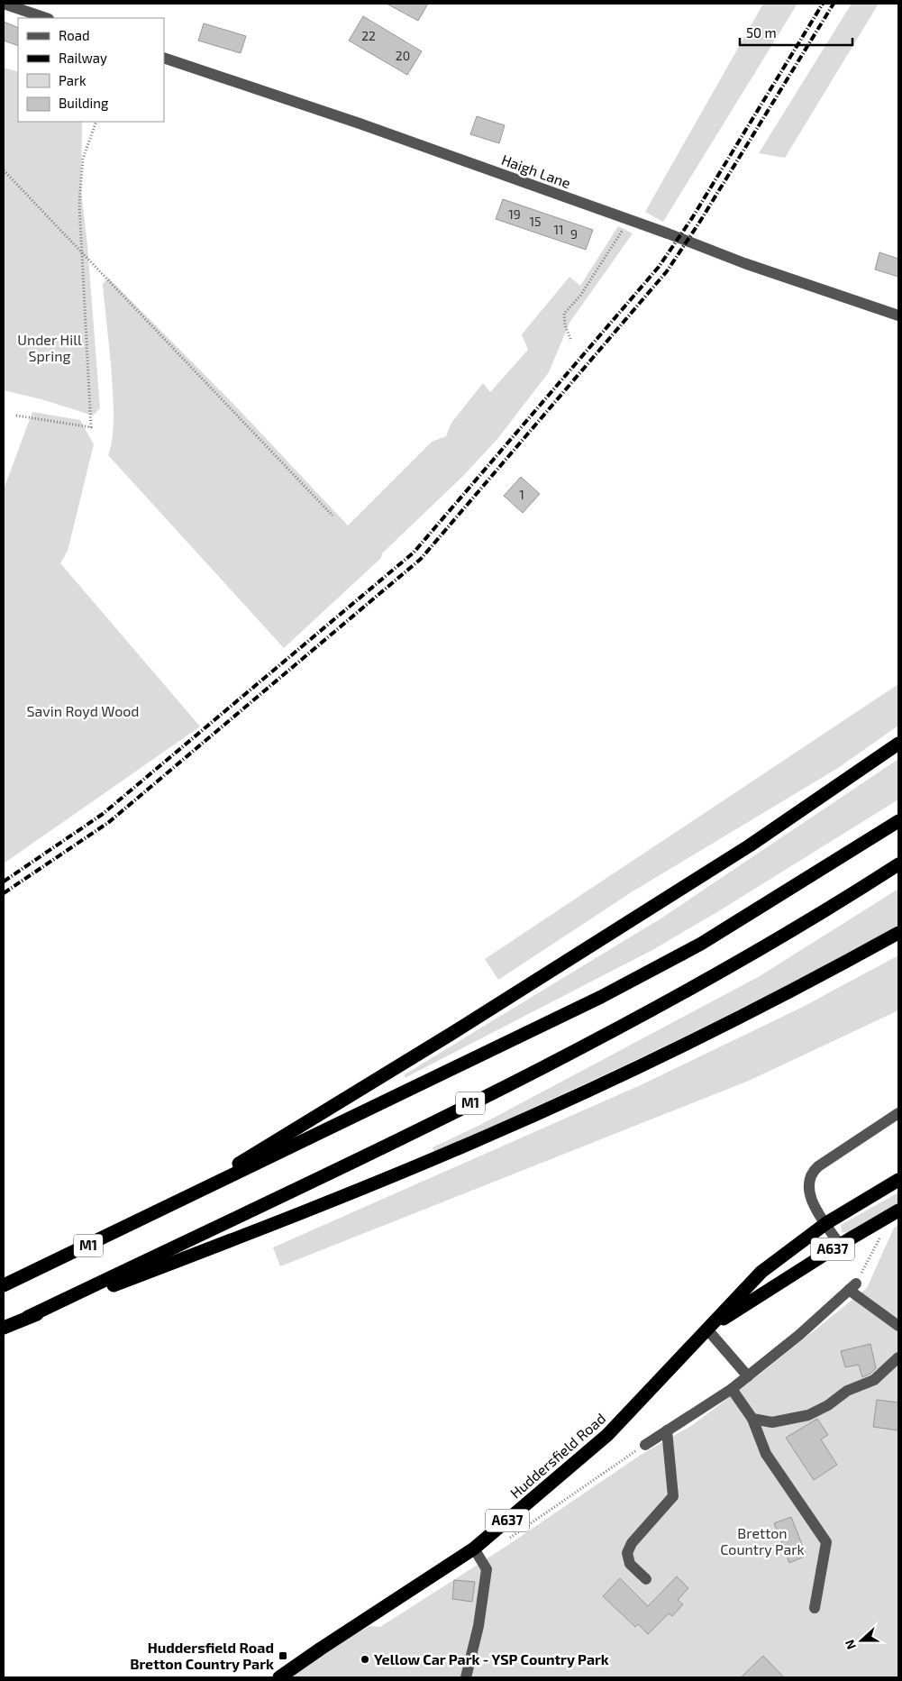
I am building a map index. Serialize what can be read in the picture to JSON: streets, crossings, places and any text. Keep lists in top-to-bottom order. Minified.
{"streets":{"highway":["M1","A637","Huddersfield Road"],"street":["Haigh Lane"]},"parks":["Under Hill Spring","Savin Royd Wood","Bretton Country Park"],"places":{"transit":["Huddersfield Road Bretton Country Park"],"other":["Yellow Car Park - YSP Country Park"]},"house_numbers":["22","20","19","15","11","9","1"],"legend":["Road","Railway","Park","Building"],"scale_bar":"50 m","north":"left"}
